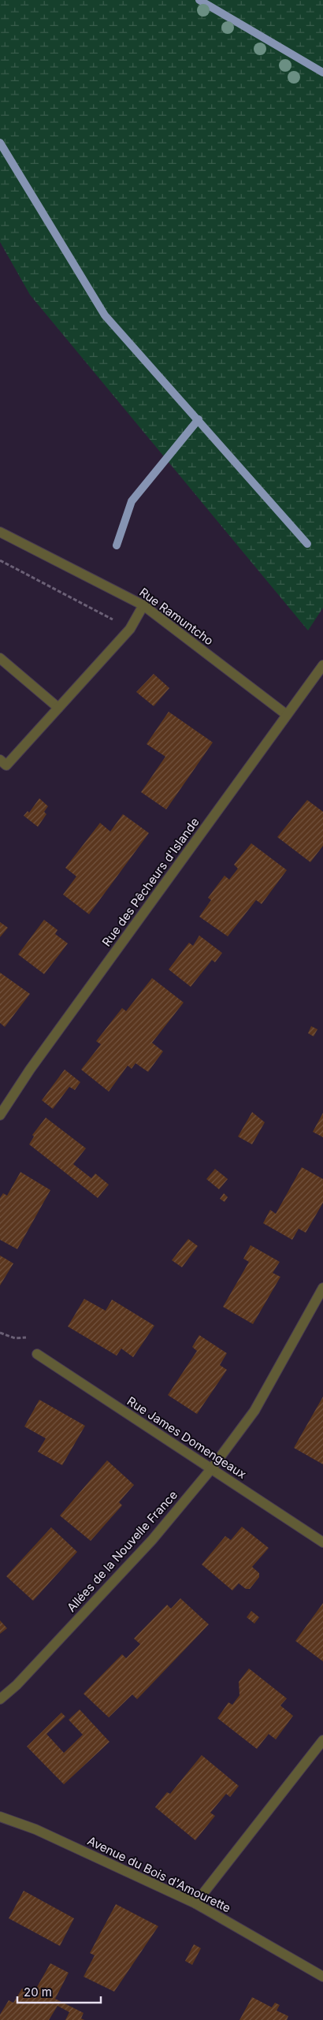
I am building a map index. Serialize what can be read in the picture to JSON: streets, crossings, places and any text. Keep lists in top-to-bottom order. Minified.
{"streets":{"street":["Rue Ramuntcho","Rue des Pêcheurs d'Islande","Rue James Domengeaux","Allées de la Nouvelle France","Avenue du Bois d'Amourette"]},"crossings":[["Rue Ramuntcho","Rue des Pêcheurs d'Islande"],["Rue James Domengeaux","Allées de la Nouvelle France"]],"scale_bar":"20 m"}
